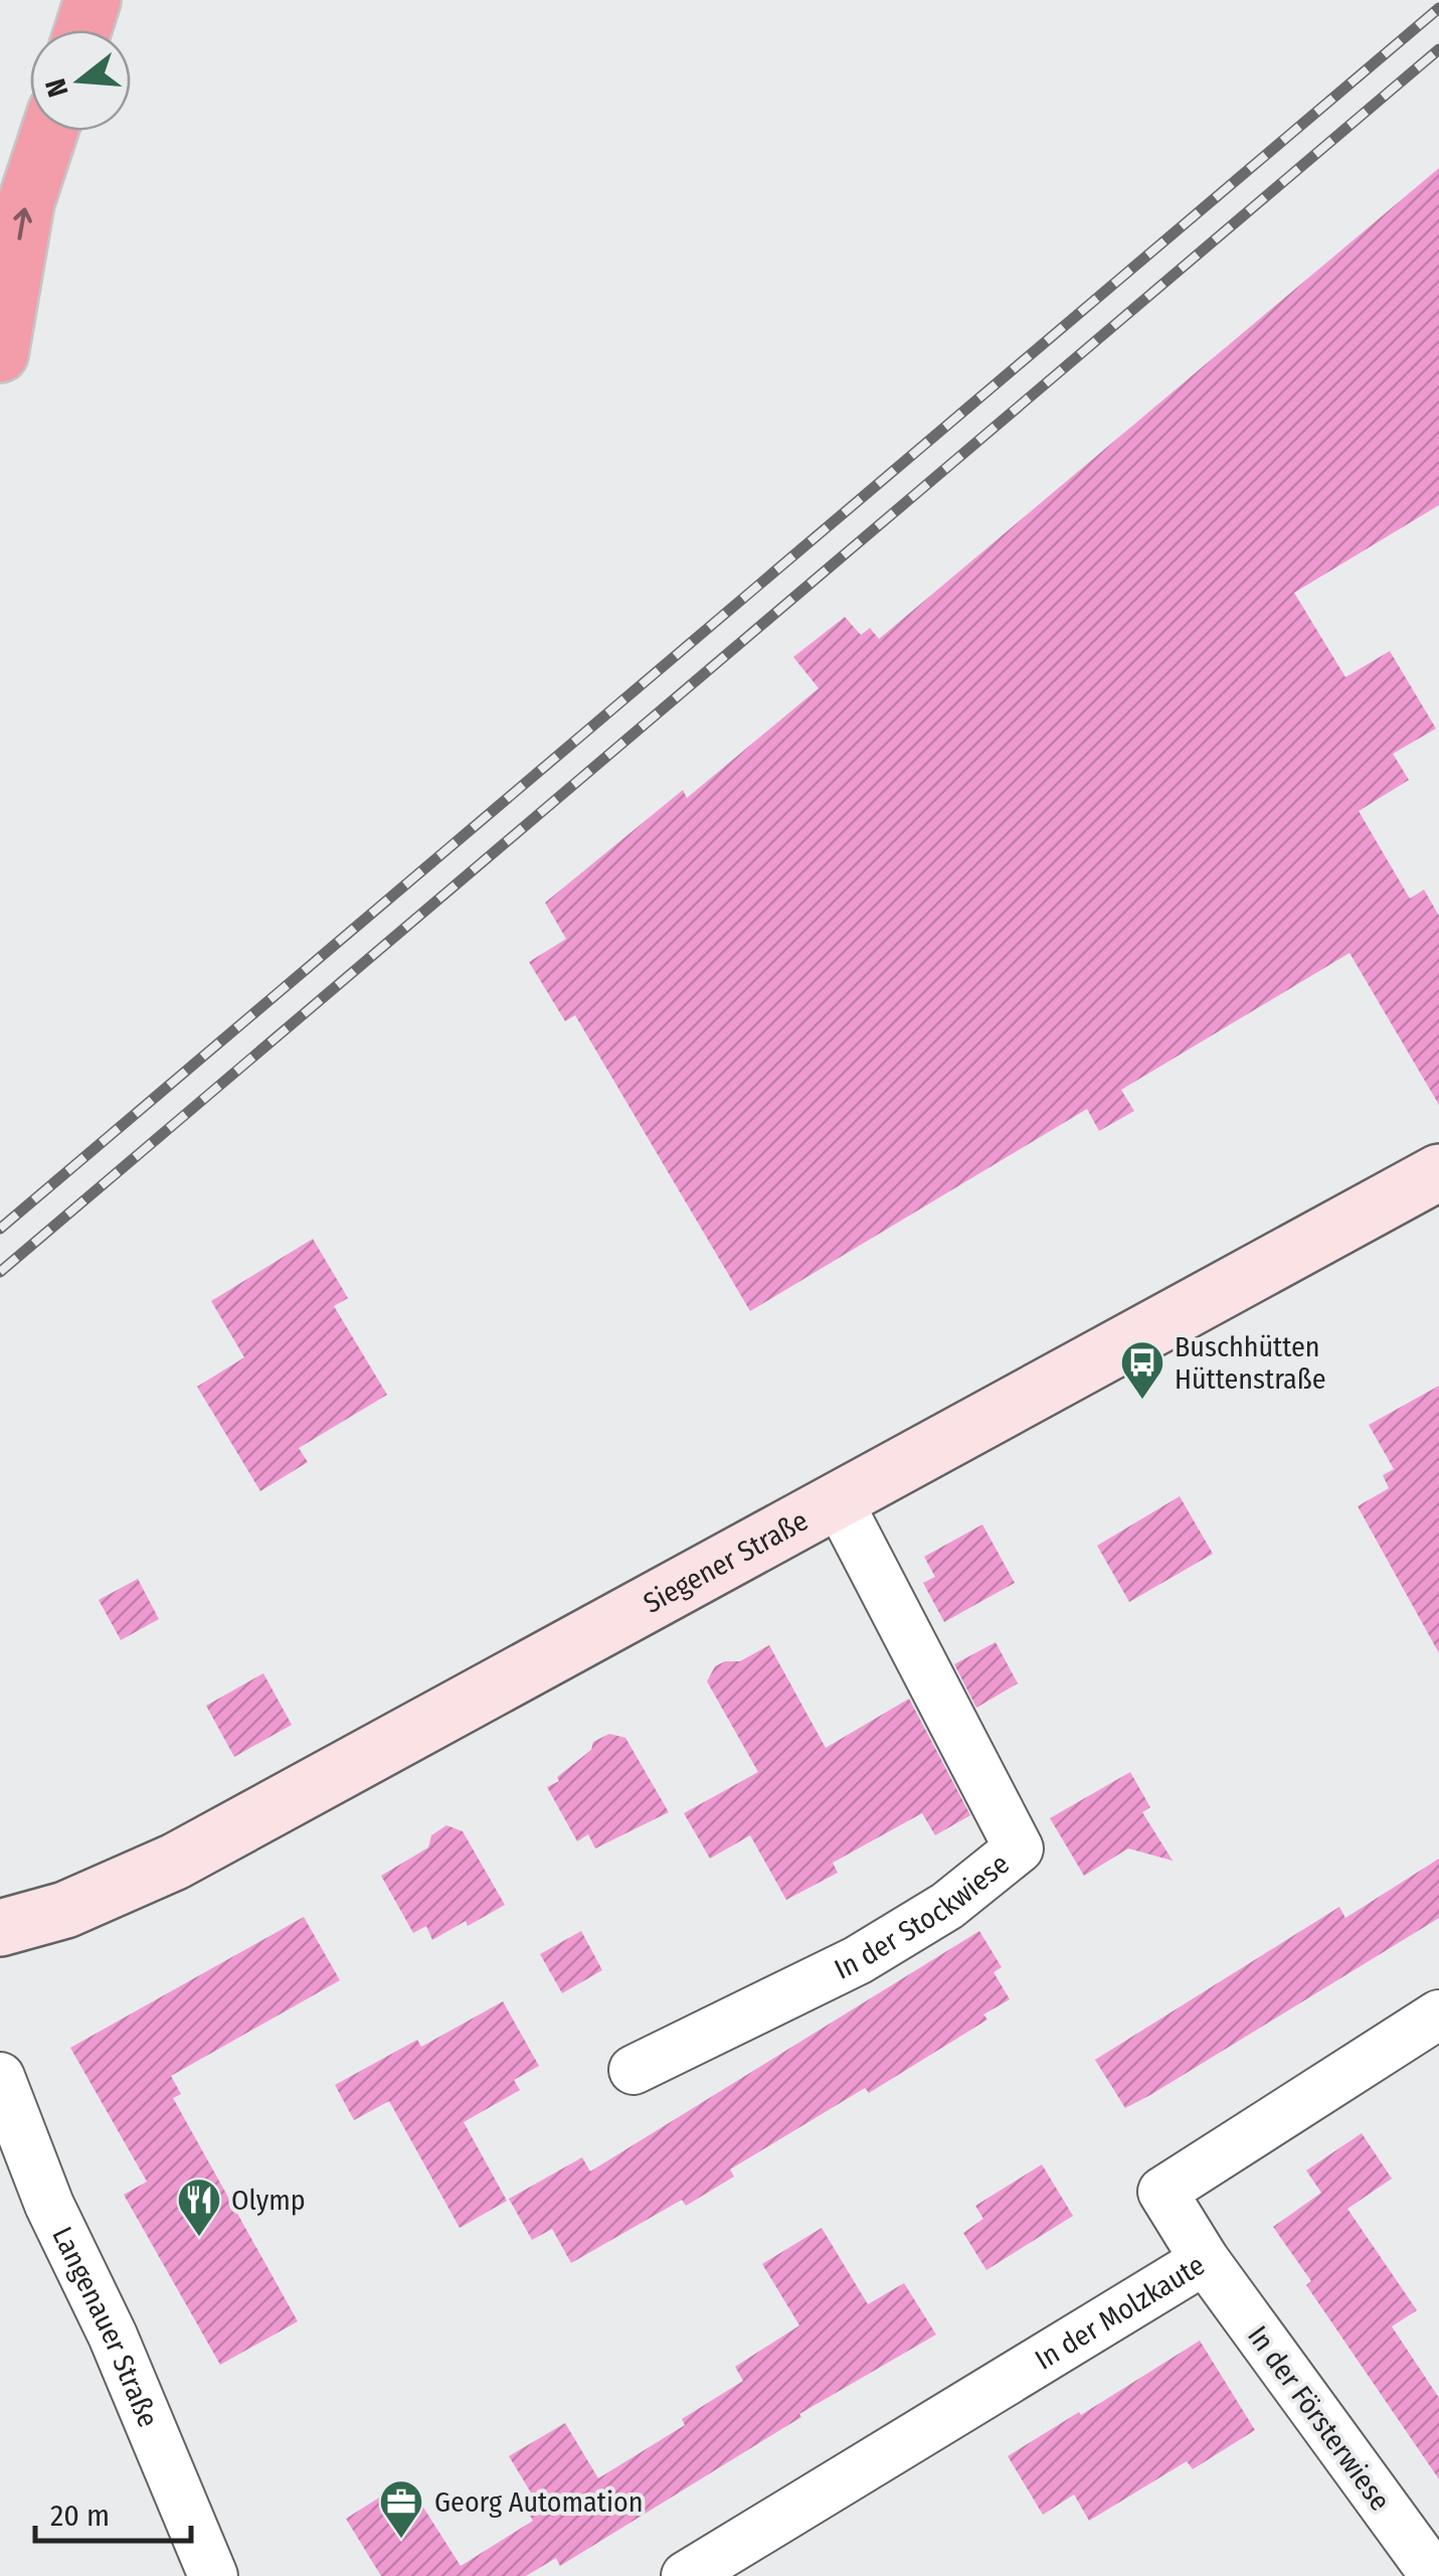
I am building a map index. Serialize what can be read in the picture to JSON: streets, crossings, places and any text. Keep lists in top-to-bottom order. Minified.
{"streets":{"main road":["Siegener Straße"],"street":["In der Stockwiese","In der Molzkaute","Langenauer Straße","In der Försterwiese"]},"crossings":[["Siegener Straße","In der Stockwiese"],["In der Molzkaute","In der Försterwiese"]],"places":{"bus stop":["Buschhütten Hüttenstraße"],"restaurant":["Olymp"],"office":["Georg Automation"]},"scale_bar":"20 m","north":"left"}
